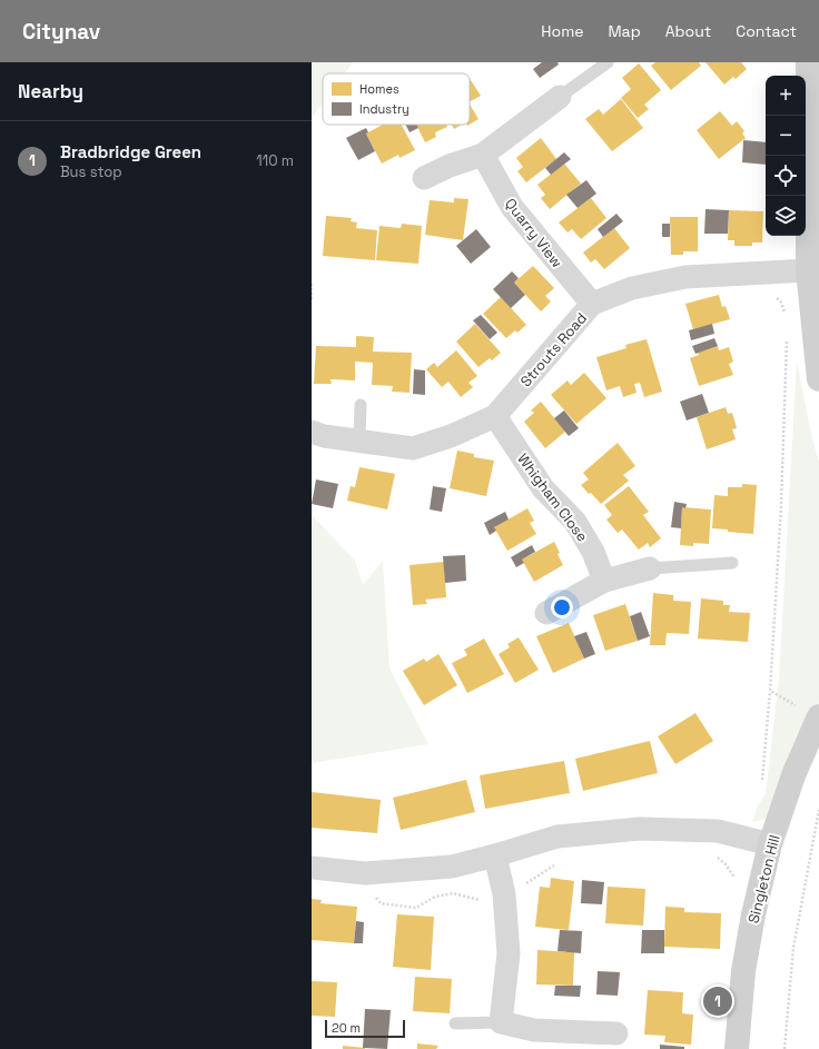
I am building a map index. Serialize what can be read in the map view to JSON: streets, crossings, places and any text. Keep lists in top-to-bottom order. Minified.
{"streets":{"street":["Quarry View","Strouts Road","Whigham Close","Singleton Hill"]},"crossings":[["Quarry View","Strouts Road"],["Strouts Road","Whigham Close"]],"legend":["Homes","Industry"],"scale_bar":"20 m","page":{"header":"Citynav","nav":["Home","Map","About","Contact"],"heading":"Nearby","map_buttons":["+","−"],"list":[{"mark":"1","name":"Bradbridge Green","note":"Bus stop","value":"110 m"}],"pins":"1","scale":"20 m"}}
